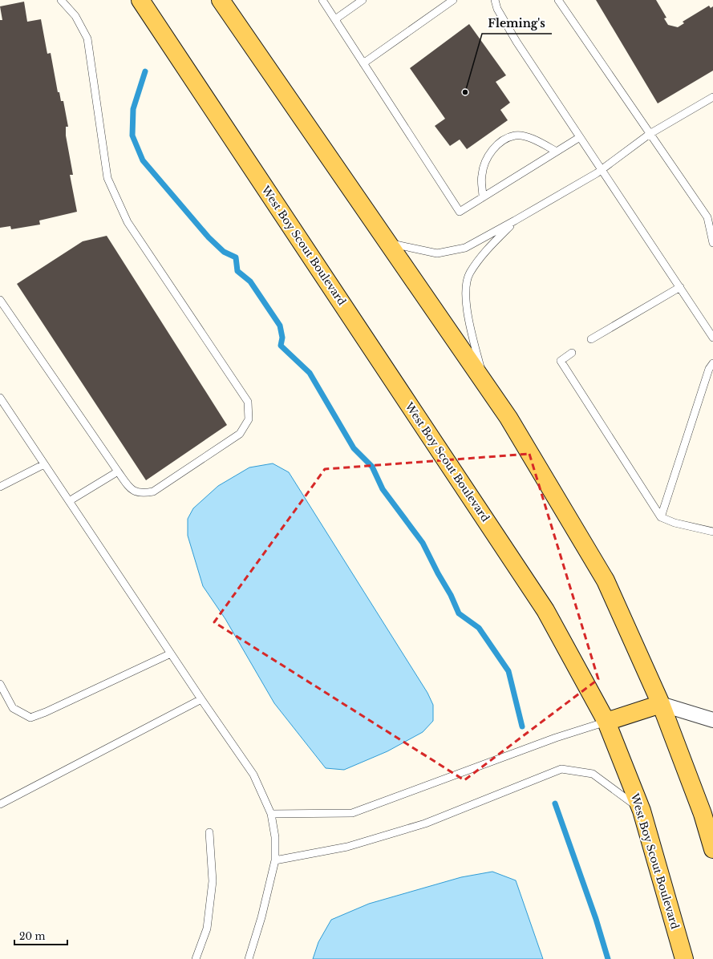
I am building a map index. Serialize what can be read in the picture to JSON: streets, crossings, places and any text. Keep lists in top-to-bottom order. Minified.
{"streets":{"main road":["West Boy Scout Boulevard"]},"places":["Fleming's"],"scale_bar":"20 m"}
